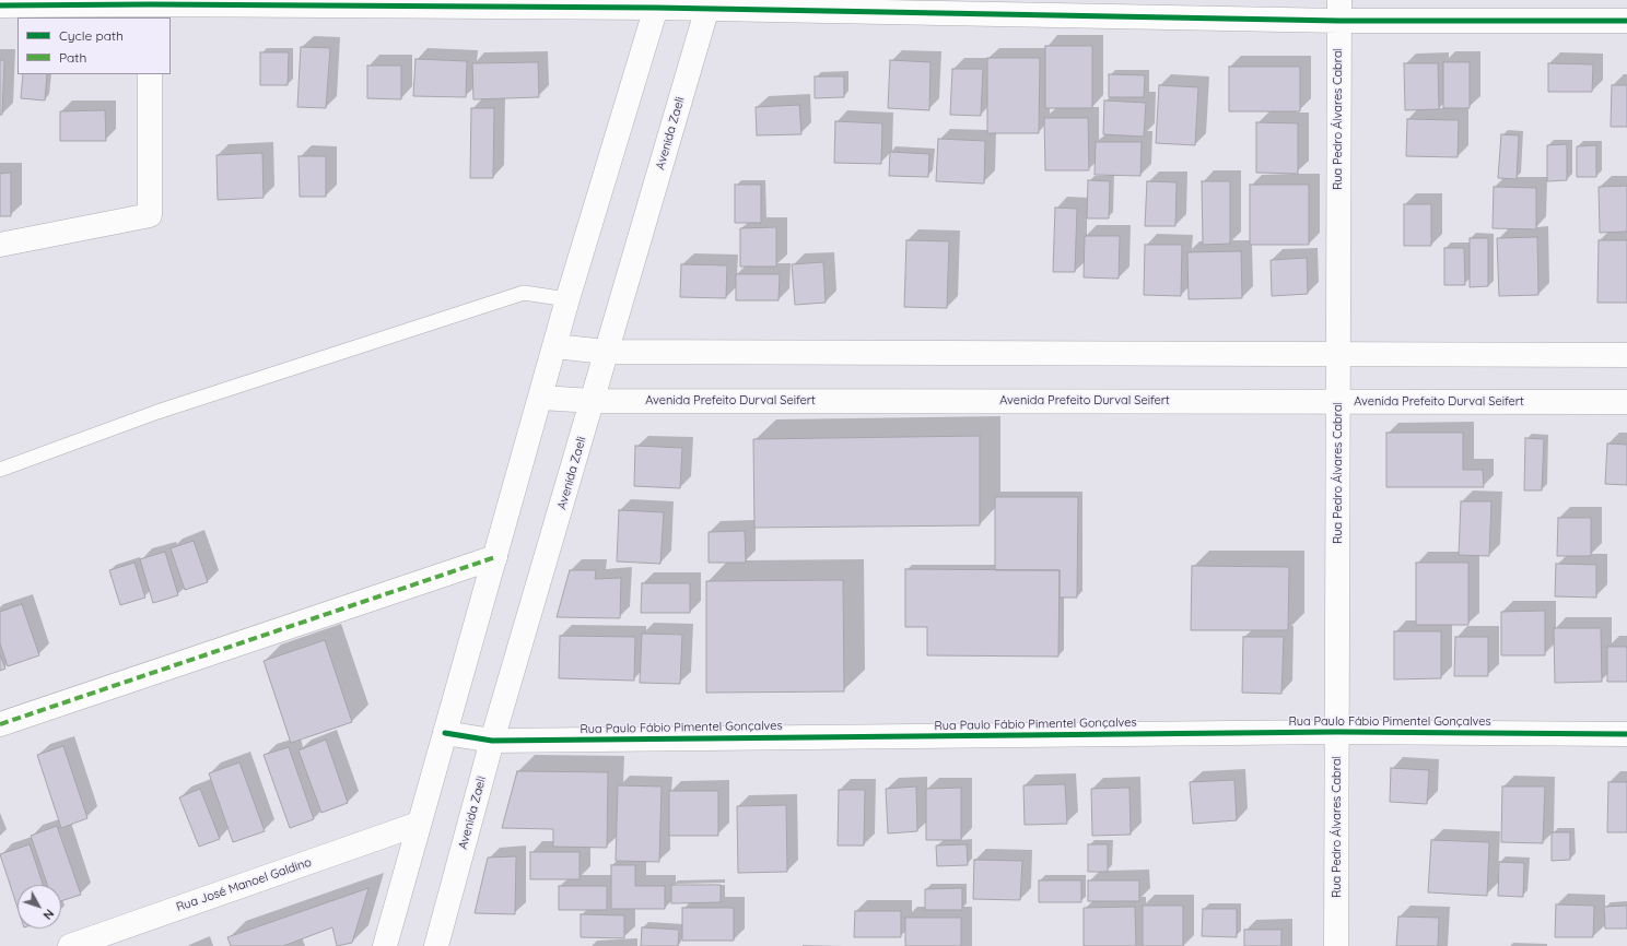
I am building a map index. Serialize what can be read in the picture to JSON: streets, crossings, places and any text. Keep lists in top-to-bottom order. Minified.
{"streets":{"street":["Rua Pedro Álvares Cabral","Avenida Zaeli","Avenida Prefeito Durval Seifert","Rua Paulo Fábio Pimentel Gonçalves","Rua José Manoel Galdino"]},"crossings":[["Rua Pedro Álvares Cabral","Avenida Prefeito Durval Seifert"],["Rua Pedro Álvares Cabral","Rua Paulo Fábio Pimentel Gonçalves"],["Avenida Zaeli","Avenida Prefeito Durval Seifert"],["Avenida Zaeli","Rua Paulo Fábio Pimentel Gonçalves"]],"legend":["Cycle path","Path"],"north":"bottom right"}
